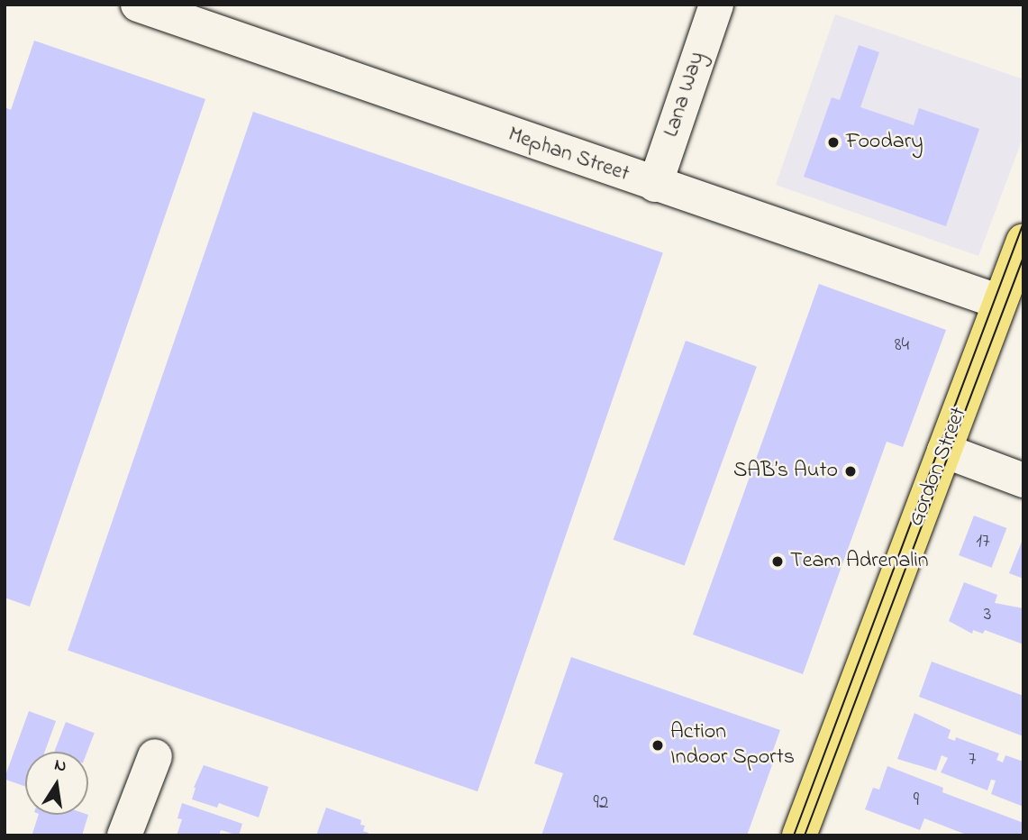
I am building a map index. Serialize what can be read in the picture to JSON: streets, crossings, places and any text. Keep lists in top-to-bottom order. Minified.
{"streets":{"main road":["Gordon Street"],"street":["Lana Way","Mephan Street"]},"crossings":[["Lana Way","Mephan Street"],["Mephan Street","Gordon Street"]],"places":["Foodary","SAB’s Auto","Team Adrenalin","Action Indoor Sports"],"house_numbers":["84","17","3","7","9","92"],"north":"top"}
